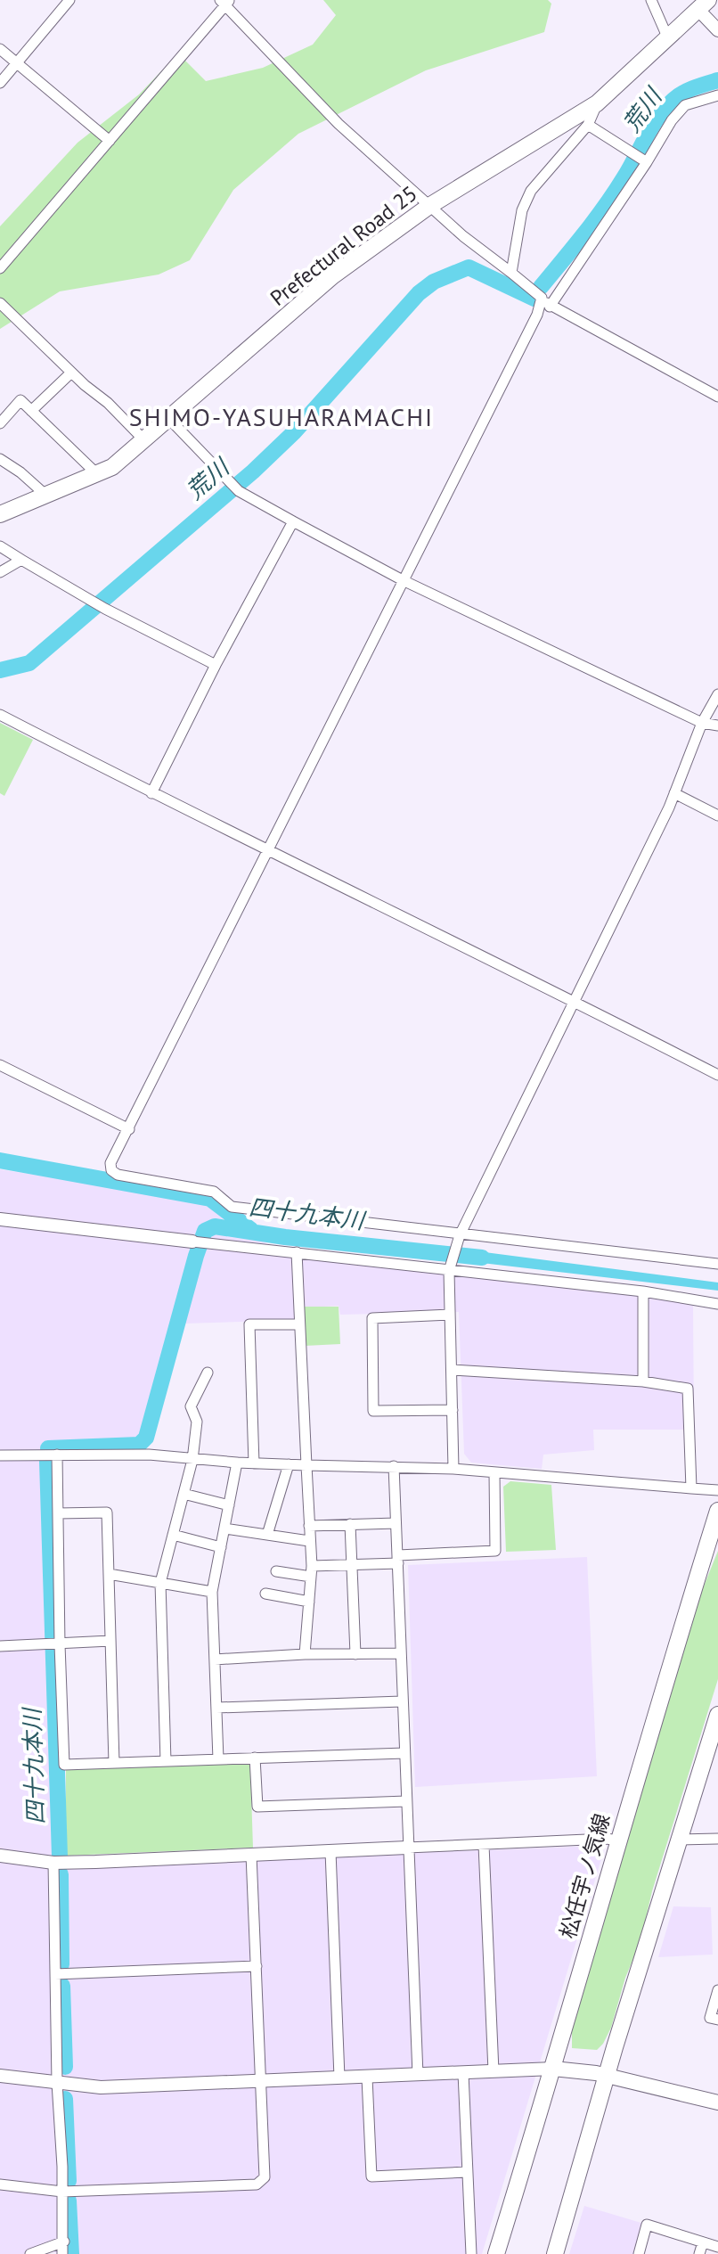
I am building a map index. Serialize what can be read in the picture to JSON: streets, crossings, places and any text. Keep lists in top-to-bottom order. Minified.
{"streets":{"main road":["Prefectural Road 25","松任宇ノ気線"]},"districts":["SHIMO-YASUHARAMACHI"],"water":["荒川","四十九本川"]}
